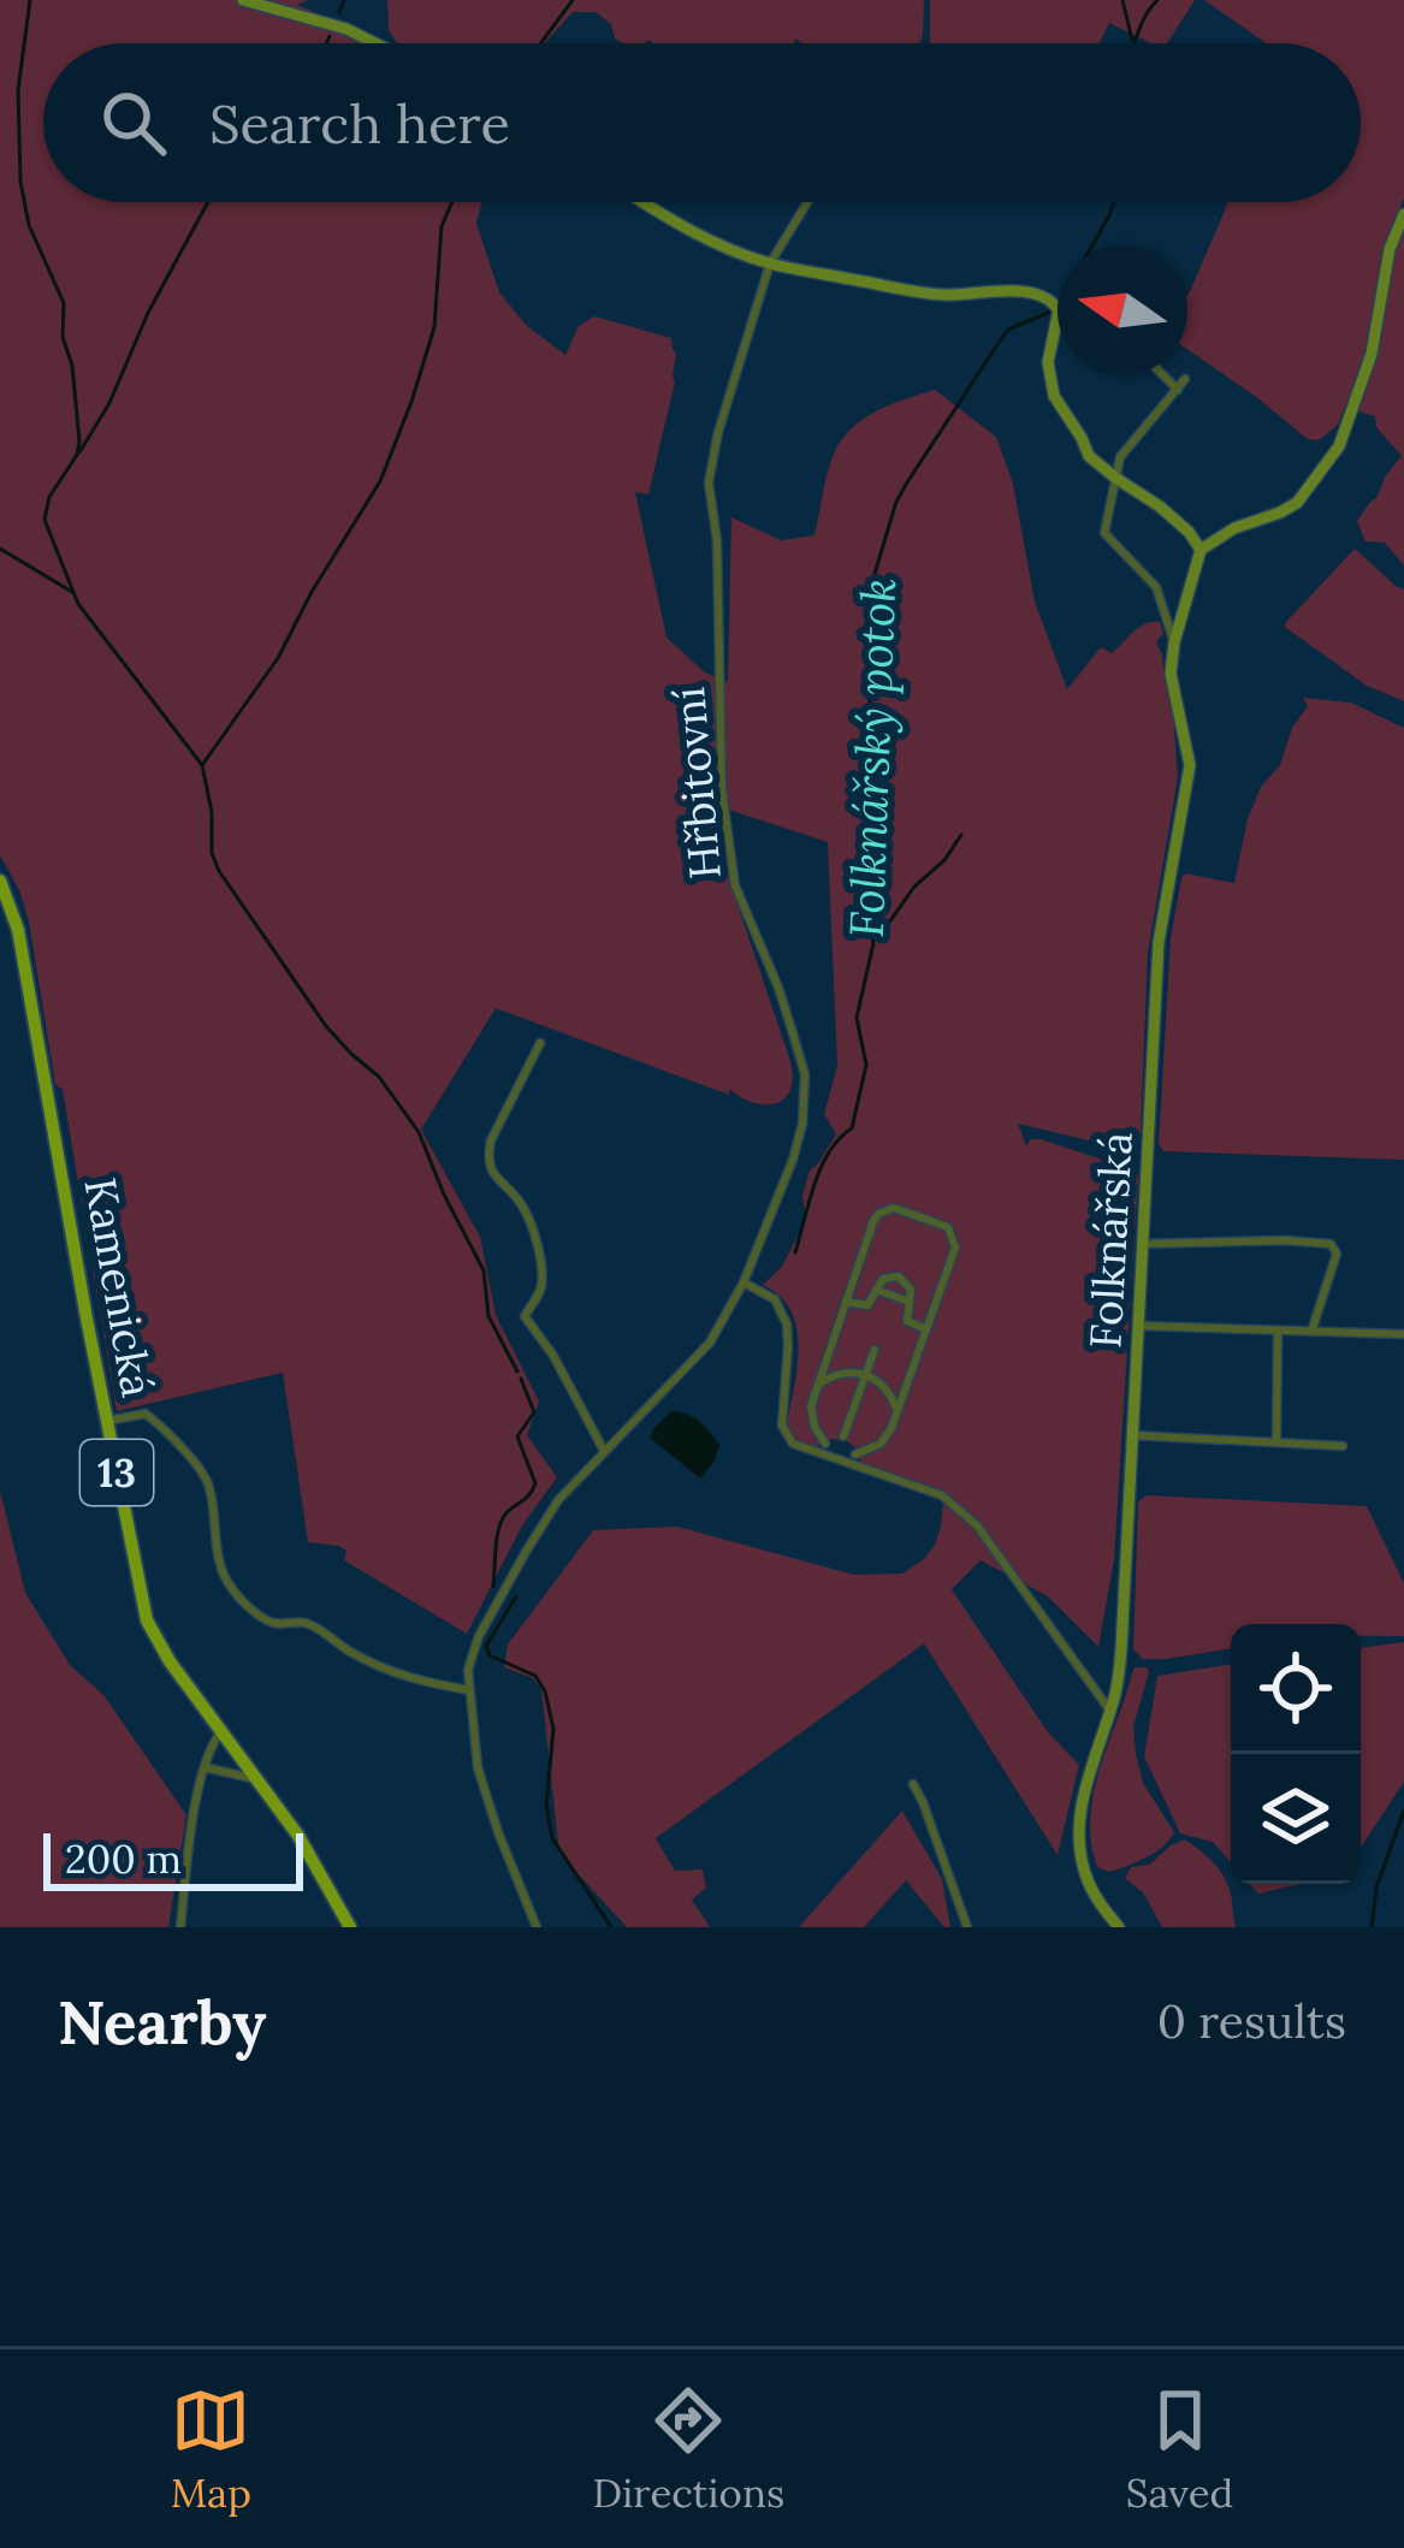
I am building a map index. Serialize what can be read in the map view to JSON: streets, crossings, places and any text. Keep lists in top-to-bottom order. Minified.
{"streets":{"main road":["Kamenická","13"],"street":["Hřbitovní","Folknářská"]},"water":["Folknářský potok"],"scale_bar":"200 m","north":"left","page":{"search":"Search here","scale":"200 m","heading":["Nearby","0 results"],"nav":["Map","Directions","Saved"]}}
